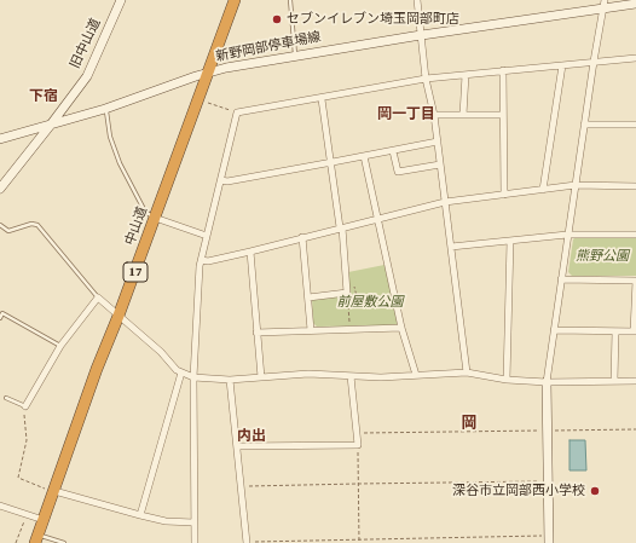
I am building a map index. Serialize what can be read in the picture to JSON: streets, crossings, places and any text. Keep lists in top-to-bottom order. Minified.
{"streets":{"highway":["中山道","17"],"main road":["旧中山道","新野岡部停車場線"]},"crossings":[["旧中山道","新野岡部停車場線"],["新野岡部停車場線","中山道"]],"districts":["下宿","岡一丁目","岡","内出"],"parks":["熊野公園","前屋敷公園"],"places":["セブンイレブン埼玉岡部町店","深谷市立岡部西小学校"]}
